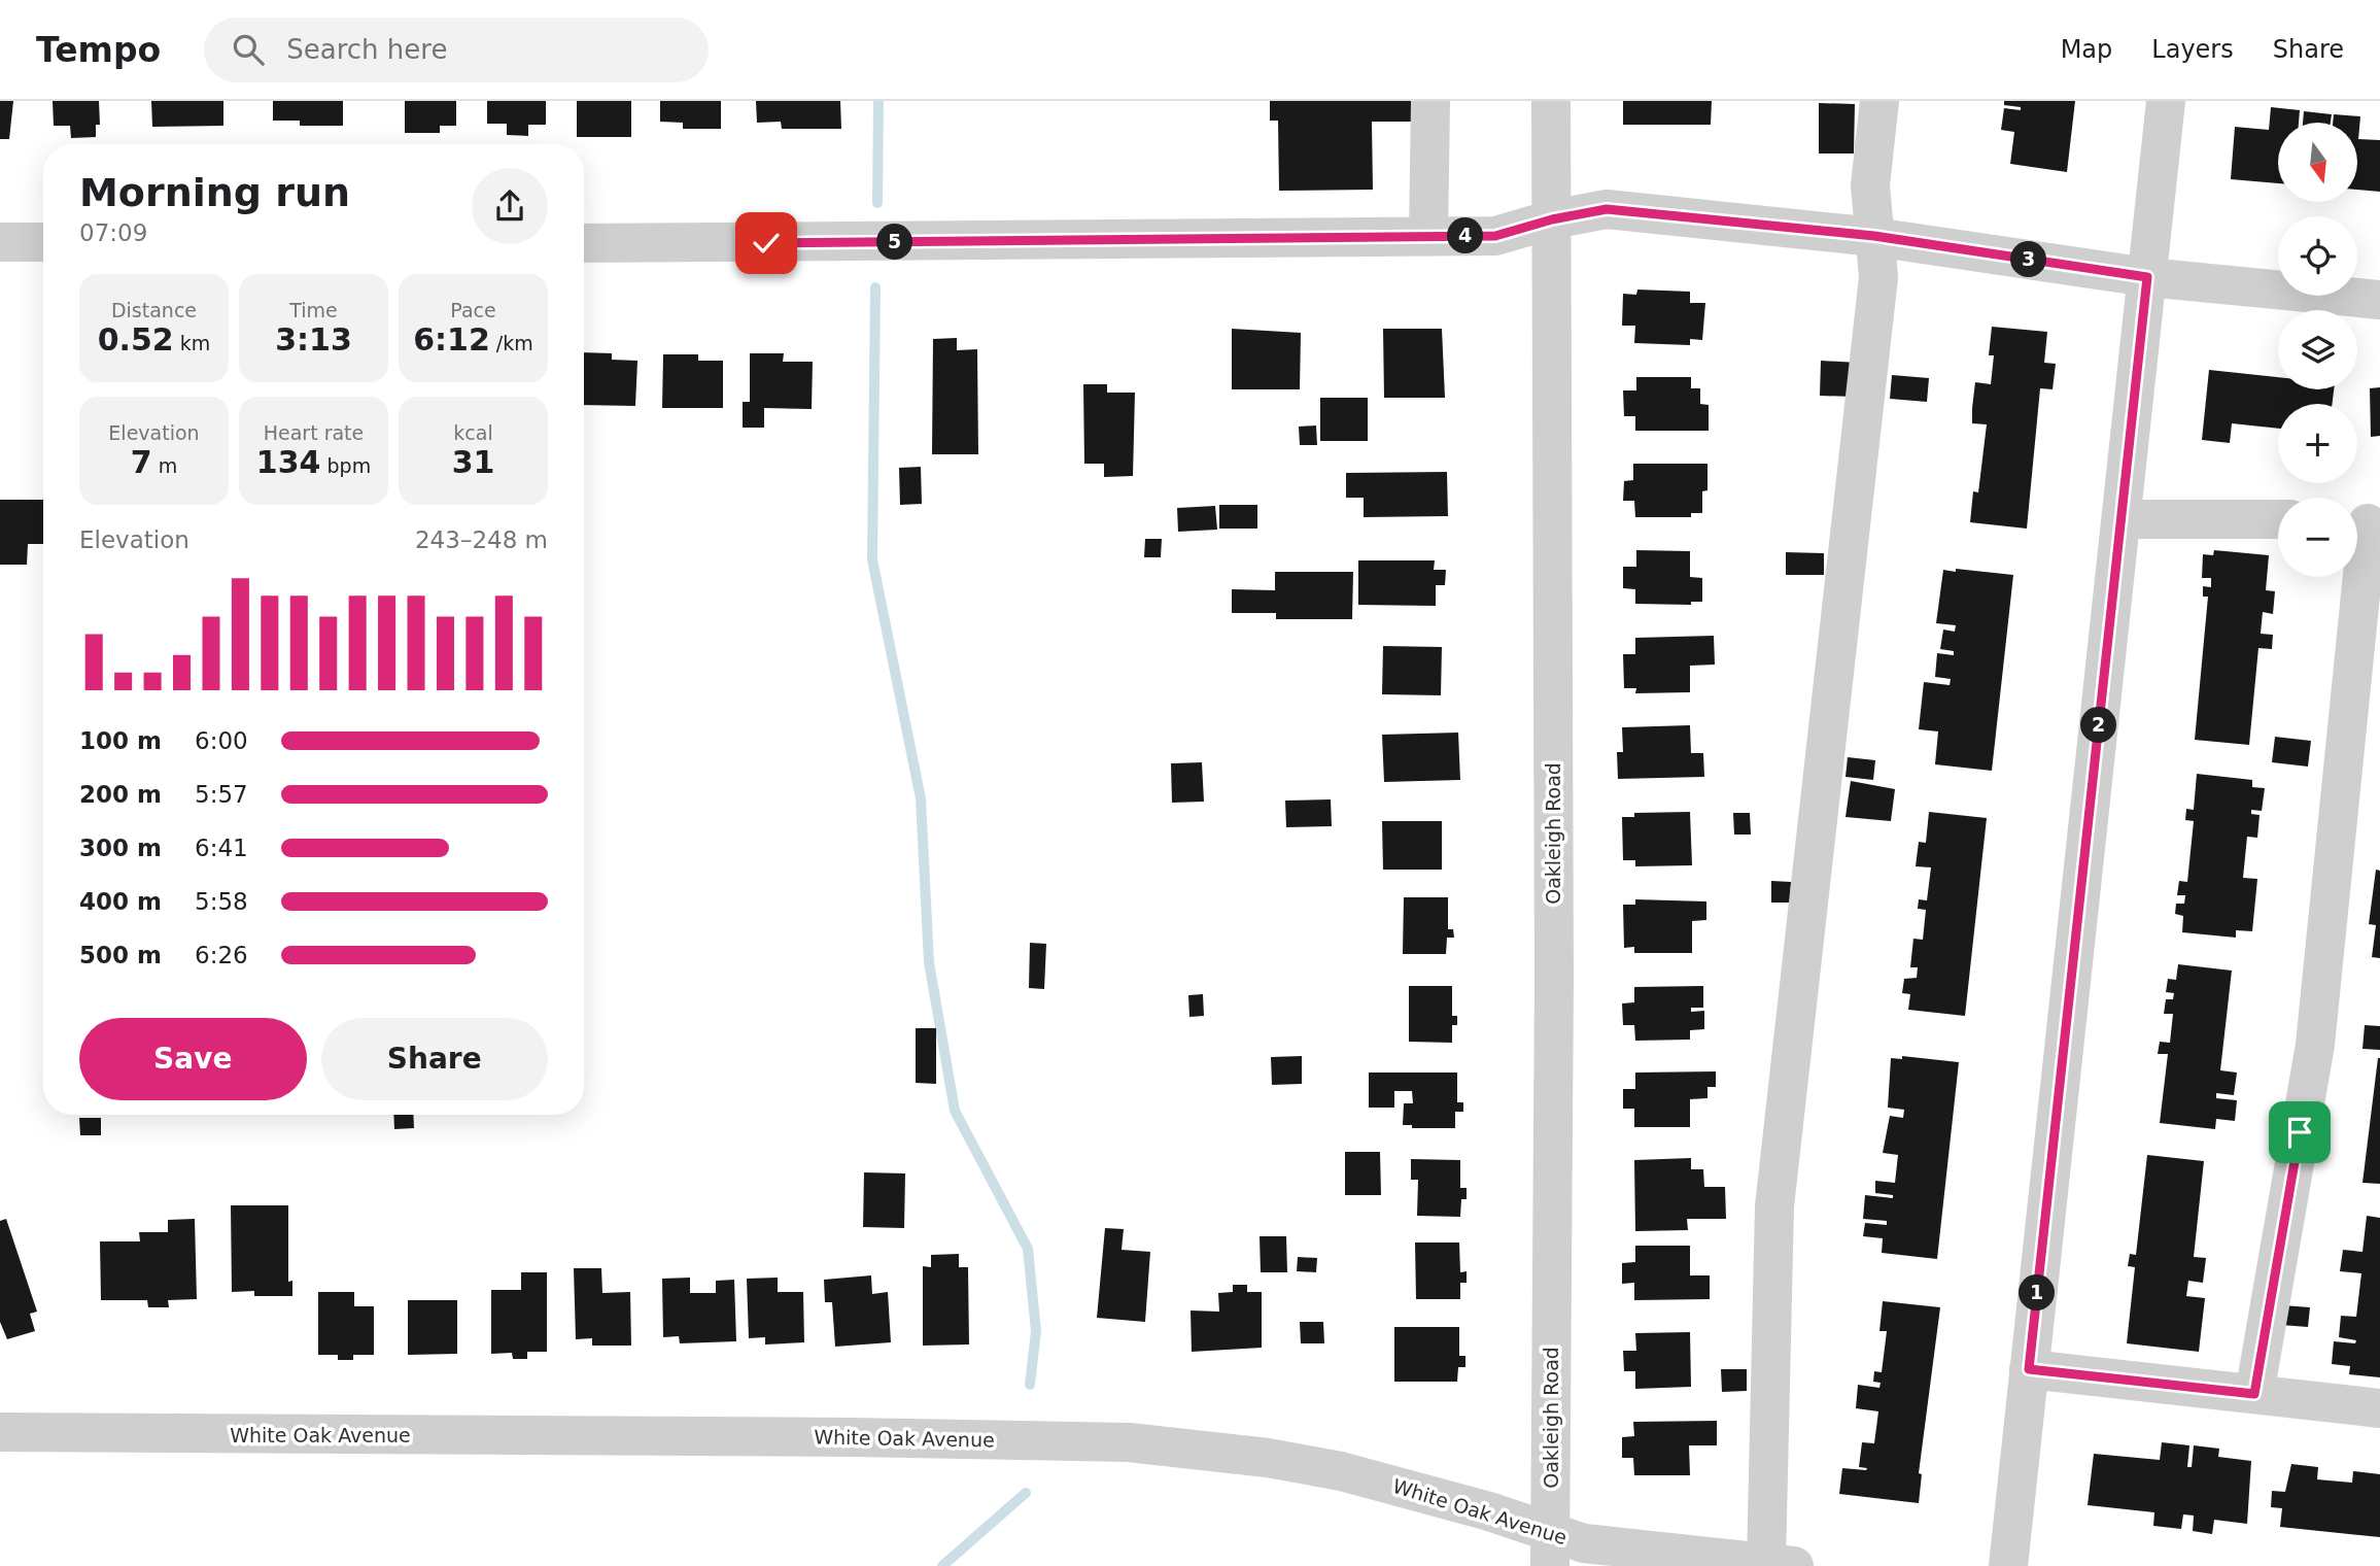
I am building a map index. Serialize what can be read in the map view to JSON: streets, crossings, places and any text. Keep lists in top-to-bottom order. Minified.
{"streets":{"street":["Oakleigh Road","White Oak Avenue"]},"crossings":[["Oakleigh Road","White Oak Avenue"]],"north":"bottom","page":{"header":"Tempo","search":"Search here","nav":["Map","Layers","Share"],"map_buttons":["+","−"],"heading":["Morning run","07:09"],"pins":["4","5","3","2","1"],"stats":[["Distance","0.52 km"],["Time","3:13"],["Pace","6:12 /km"],["Elevation","7 m"],["Heart rate","134 bpm"],["kcal","31"]],"chart":["Elevation","243–248 m"],"list":[{"name":"100 m","note":"6:00"},{"name":"200 m","note":"5:57"},{"name":"300 m","note":"6:41"},{"name":"400 m","note":"5:58"},{"name":"500 m","note":"6:26"}],"buttons":["Save","Share"]}}
